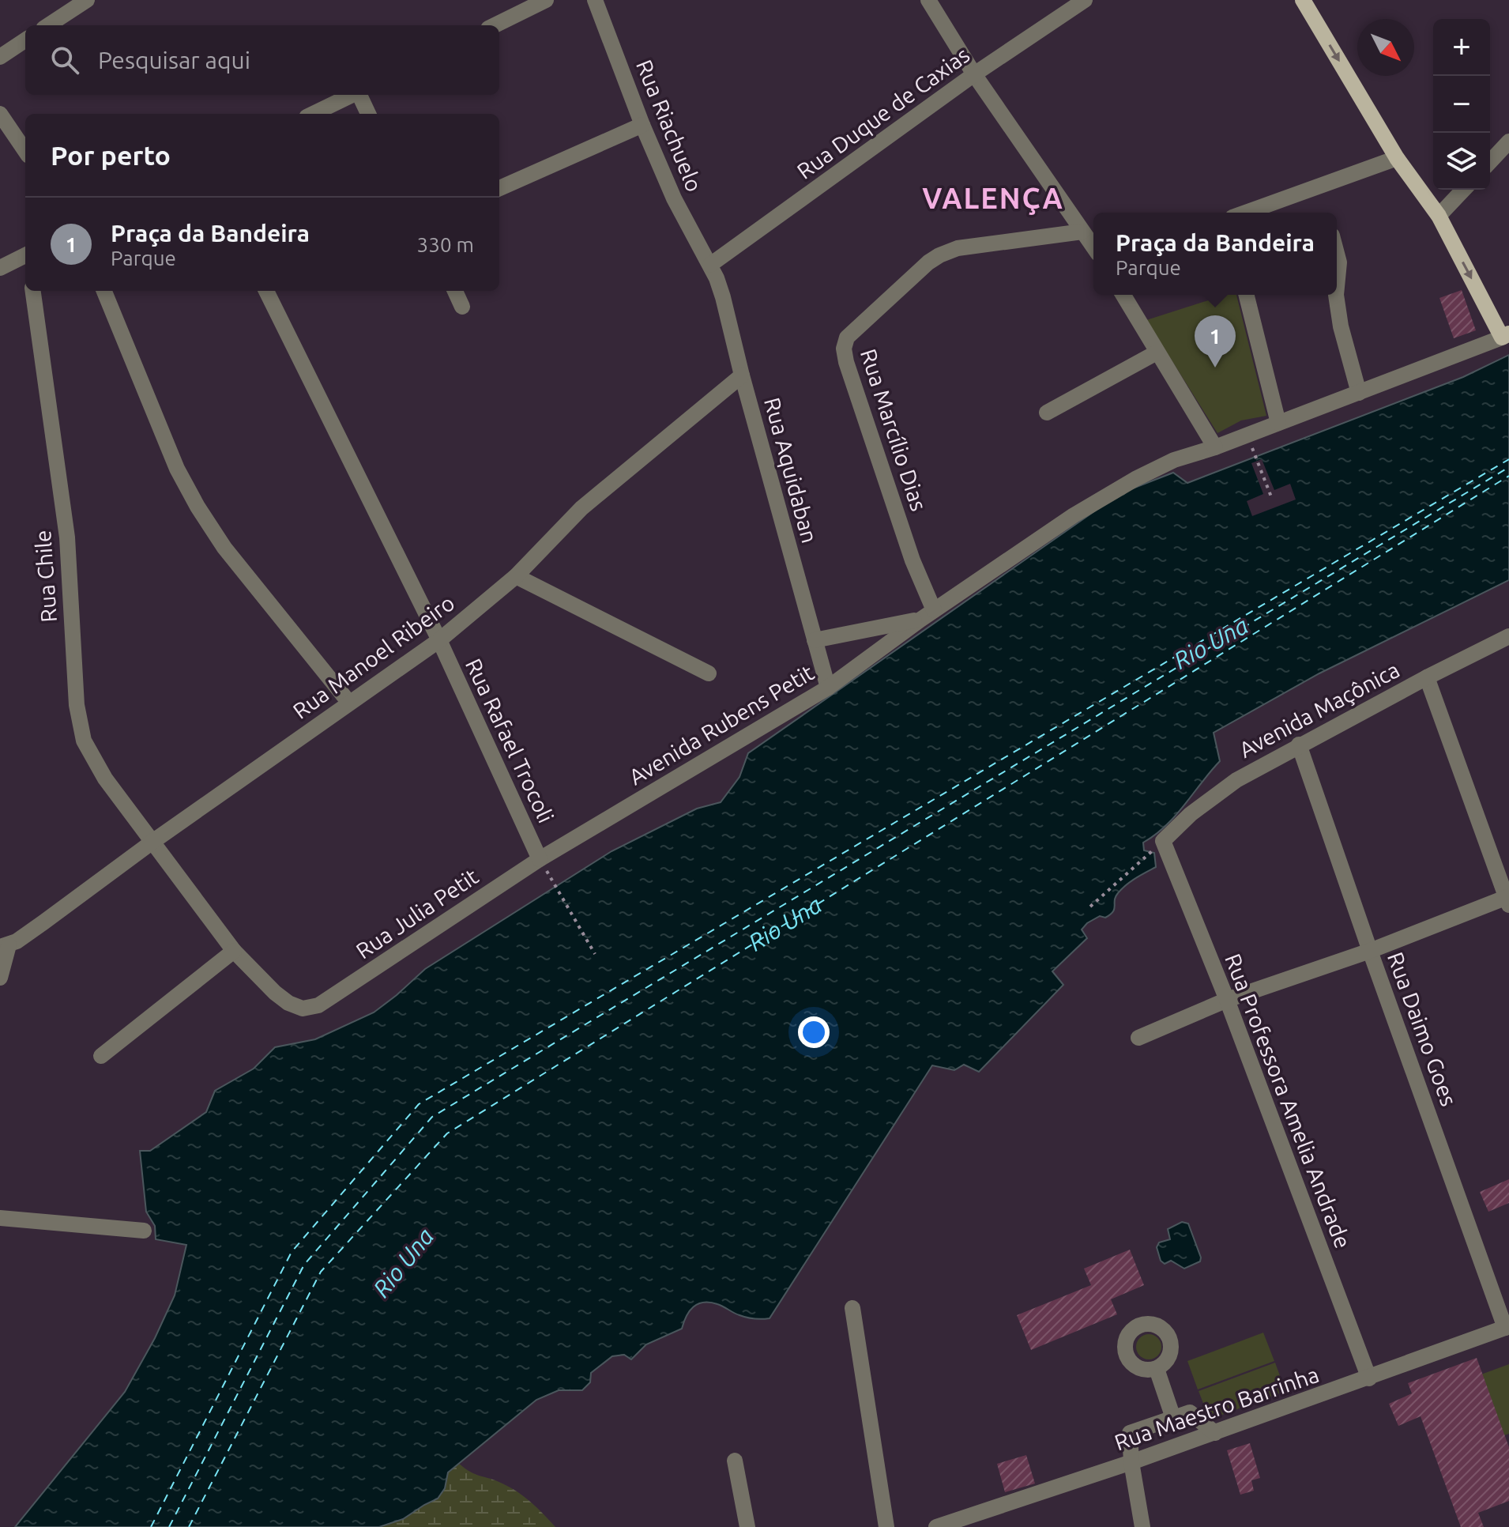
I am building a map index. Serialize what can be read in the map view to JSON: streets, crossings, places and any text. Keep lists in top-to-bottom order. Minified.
{"streets":{"street":["Rua Duque de Caxias","Rua Riachuelo","Rua Marcílio Dias","Rua Aquidaban","Rua Chile","Rua Manoel Ribeiro","Avenida Maçônica","Avenida Rubens Petit","Rua Rafael Trocoli","Rua Julia Petit","Rua Daimo Goes","Rua Professora Amelia Andrade","Rua Maestro Barrinha"]},"crossings":[["Rua Duque de Caxias","Rua Riachuelo"],["Rua Duque de Caxias","Rua Aquidaban"],["Rua Riachuelo","Rua Aquidaban"],["Rua Marcílio Dias","Avenida Rubens Petit"],["Rua Aquidaban","Rua Manoel Ribeiro"],["Rua Aquidaban","Avenida Rubens Petit"],["Rua Chile","Rua Manoel Ribeiro"],["Rua Chile","Rua Julia Petit"],["Rua Manoel Ribeiro","Rua Rafael Trocoli"],["Avenida Maçônica","Rua Daimo Goes"],["Avenida Maçônica","Rua Professora Amelia Andrade"],["Avenida Rubens Petit","Rua Rafael Trocoli"],["Avenida Rubens Petit","Rua Julia Petit"],["Rua Rafael Trocoli","Rua Julia Petit"],["Rua Daimo Goes","Rua Maestro Barrinha"],["Rua Professora Amelia Andrade","Rua Maestro Barrinha"]],"districts":["VALENÇA"],"water":["Rio Una"],"north":"bottom right","page":{"map_buttons":["+","−"],"search":"Pesquisar aqui","heading":"Por perto","list":[{"mark":"1","name":"Praça da Bandeira","note":"Parque","value":"330 m"}],"popup":["Praça da Bandeira","Parque"],"pins":"1"}}
